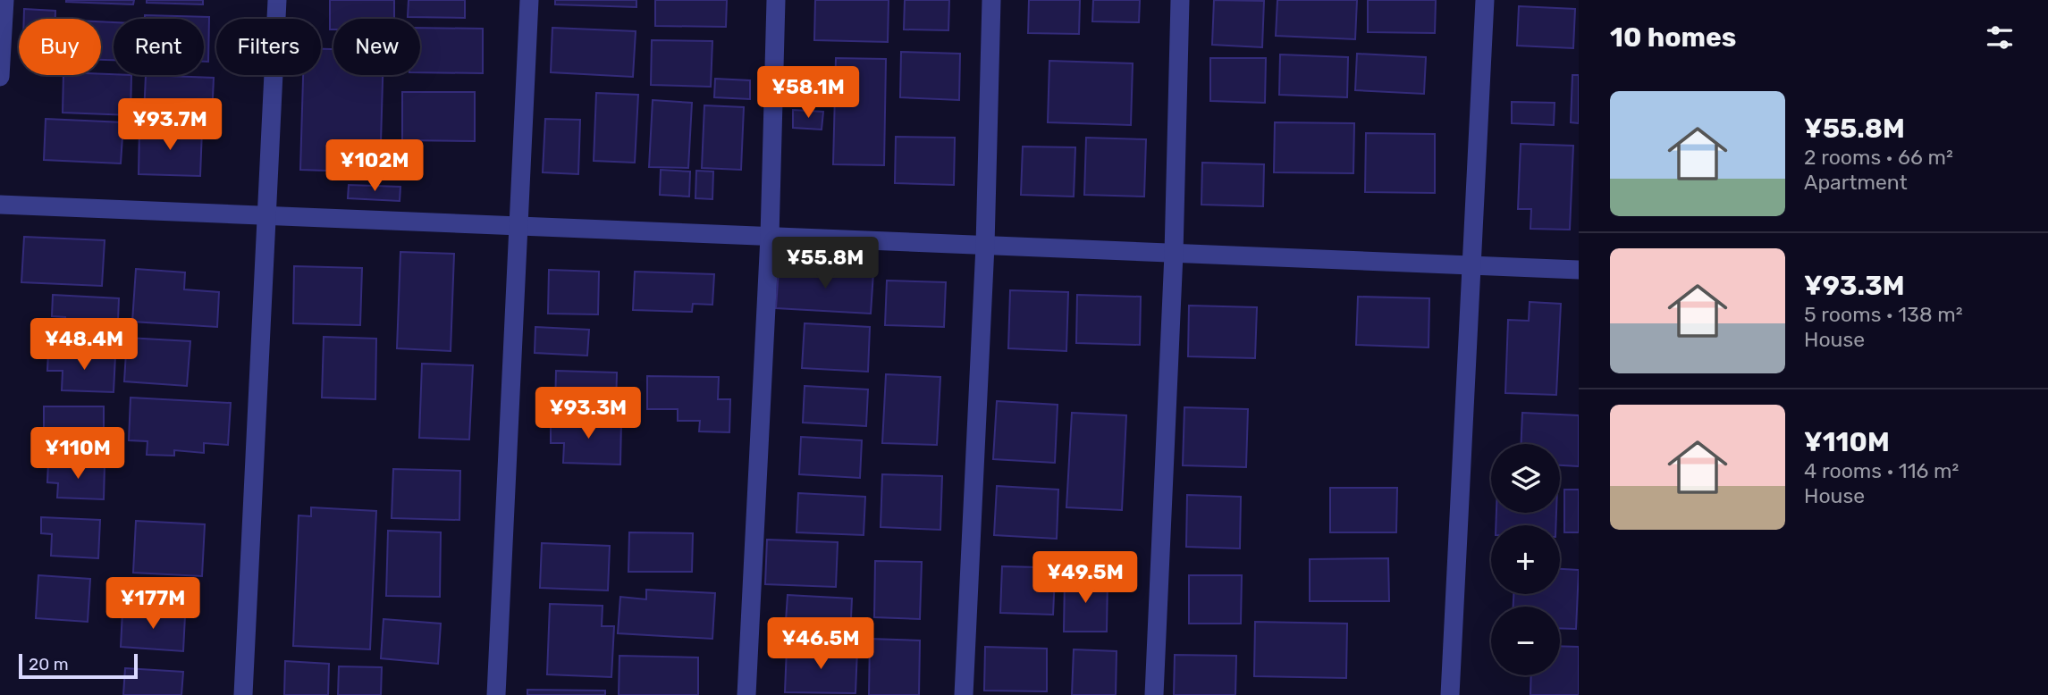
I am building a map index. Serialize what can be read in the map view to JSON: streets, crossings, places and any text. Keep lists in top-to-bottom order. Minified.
{"scale_bar":"20 m","page":{"heading":"10 homes","chip":["Buy","Rent","Filters","New"],"price":["¥58.1M","¥93.7M","¥102M","¥55.8M","¥48.4M","¥93.3M","¥110M","¥49.5M","¥177M","¥46.5M"],"list":[{"name":"¥55.8M","note":"2 rooms · 66 m² · Apartment"},{"name":"¥93.3M","note":"5 rooms · 138 m² · House"},{"name":"¥110M","note":"4 rooms · 116 m² · House"}],"map_buttons":["+","−"],"scale":"20 m"}}
